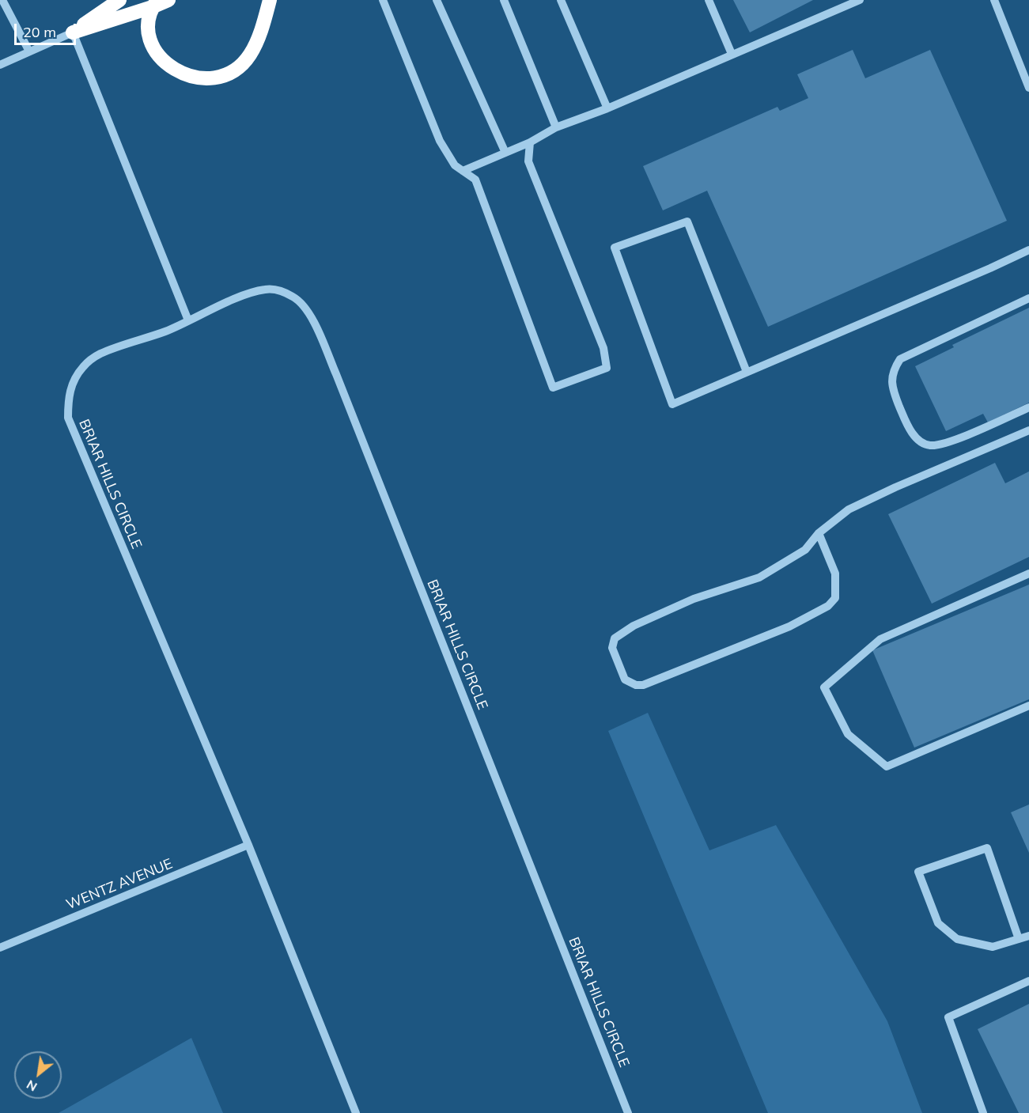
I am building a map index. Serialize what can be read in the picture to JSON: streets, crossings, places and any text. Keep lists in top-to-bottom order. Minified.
{"streets":{"street":["BRIAR HILLS CIRCLE","WENTZ AVENUE"]},"crossings":[["BRIAR HILLS CIRCLE","WENTZ AVENUE"]],"scale_bar":"20 m","north":"bottom left"}
